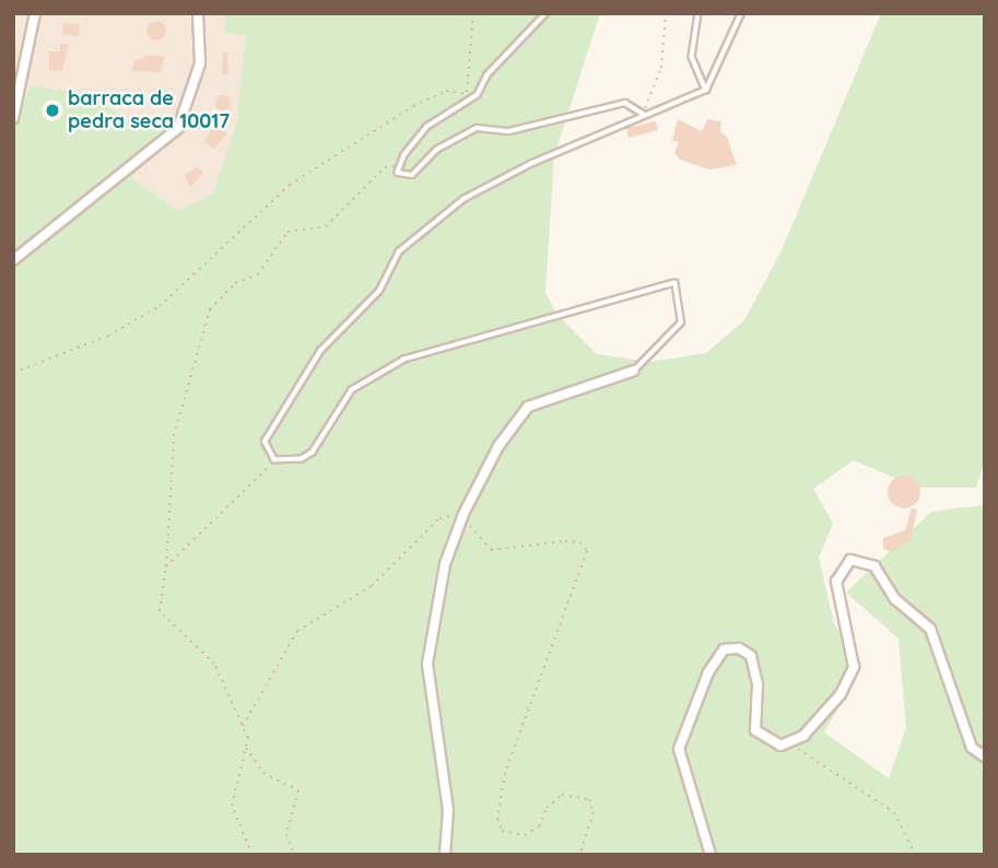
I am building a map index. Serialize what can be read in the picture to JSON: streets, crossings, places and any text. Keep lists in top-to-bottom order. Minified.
{"places":["barraca de pedra seca 10017"]}
